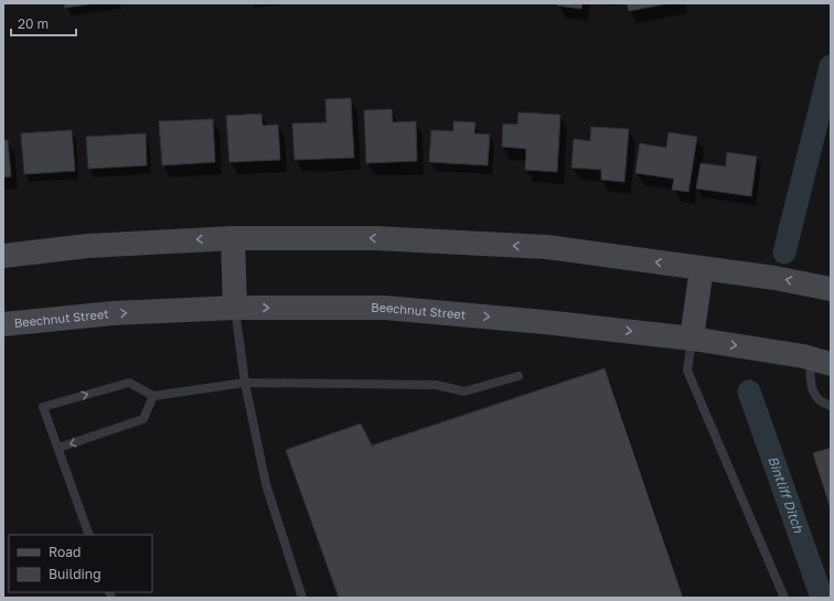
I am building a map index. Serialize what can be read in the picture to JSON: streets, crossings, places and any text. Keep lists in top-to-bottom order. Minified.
{"streets":{"main road":["Beechnut Street"]},"water":["Bintliff Ditch"],"legend":["Road","Building"],"scale_bar":"20 m"}
